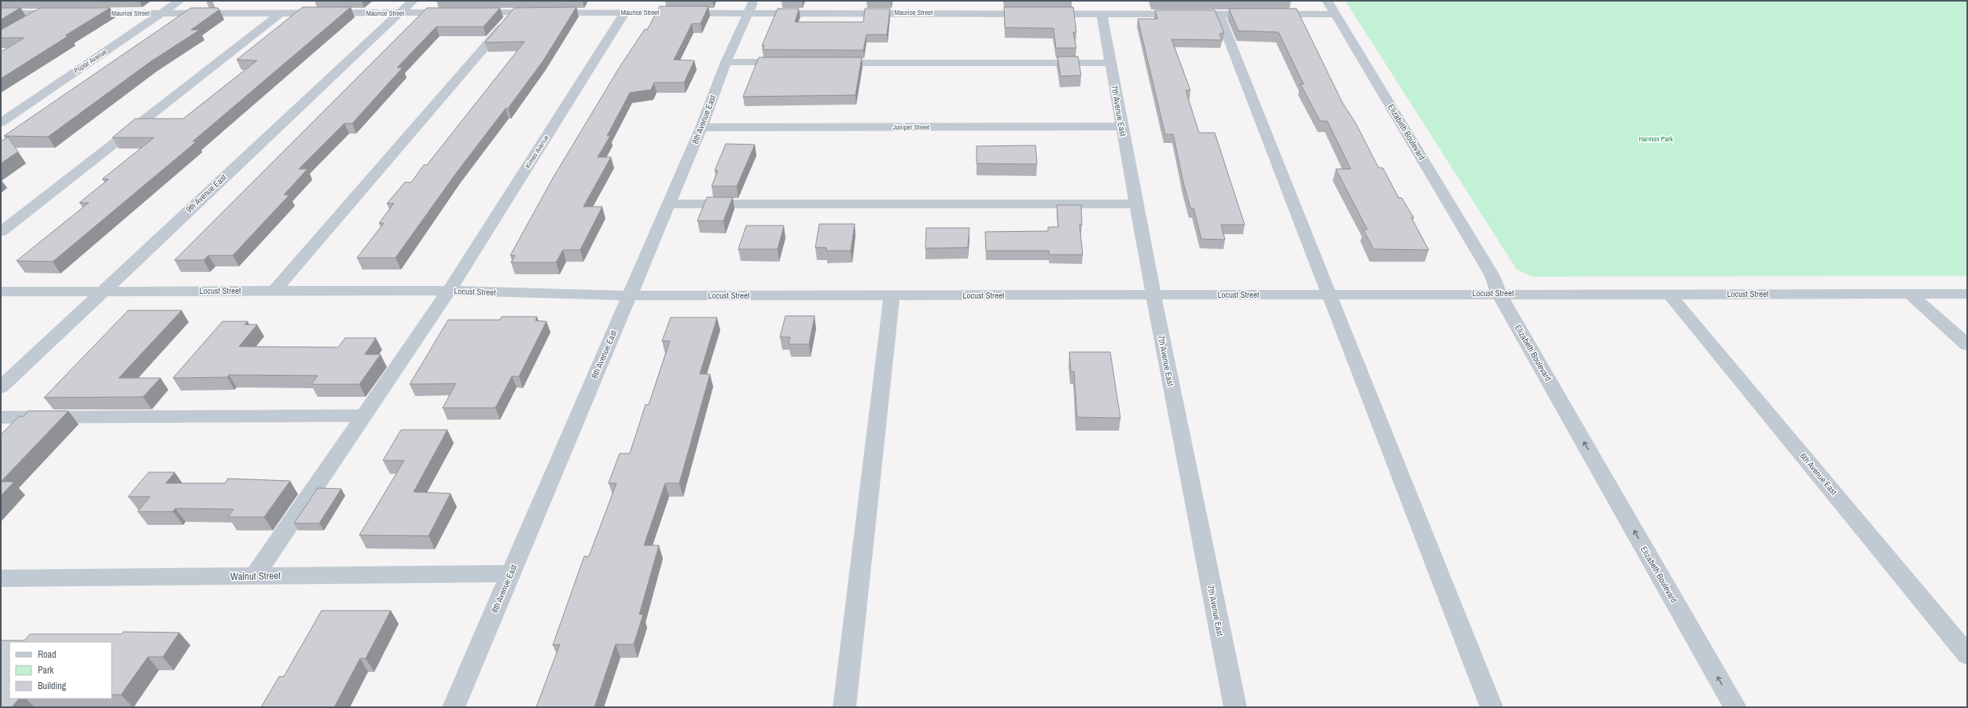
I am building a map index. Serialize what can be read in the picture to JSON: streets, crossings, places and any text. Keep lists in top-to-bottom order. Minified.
{"streets":{"street":["Maurice Street","Poplar Avenue","7th Avenue East","8th Avenue East","Juniper Street","Elizabeth Boulevard","Kimes Avenue","9th Avenue East","Locust Street","6th Avenue East","Walnut Street"]},"crossings":[["Maurice Street","Poplar Avenue"],["Maurice Street","7th Avenue East"],["Maurice Street","8th Avenue East"],["Maurice Street","Elizabeth Boulevard"],["Maurice Street","Kimes Avenue"],["Maurice Street","9th Avenue East"],["7th Avenue East","Juniper Street"],["7th Avenue East","Locust Street"],["8th Avenue East","Juniper Street"],["8th Avenue East","Locust Street"],["8th Avenue East","Walnut Street"],["Elizabeth Boulevard","Locust Street"],["Kimes Avenue","Locust Street"],["Kimes Avenue","Walnut Street"],["9th Avenue East","Locust Street"],["Locust Street","6th Avenue East"]],"one_way":["Elizabeth Boulevard"],"parks":["Harmon Park"],"legend":["Road","Park","Building"]}
